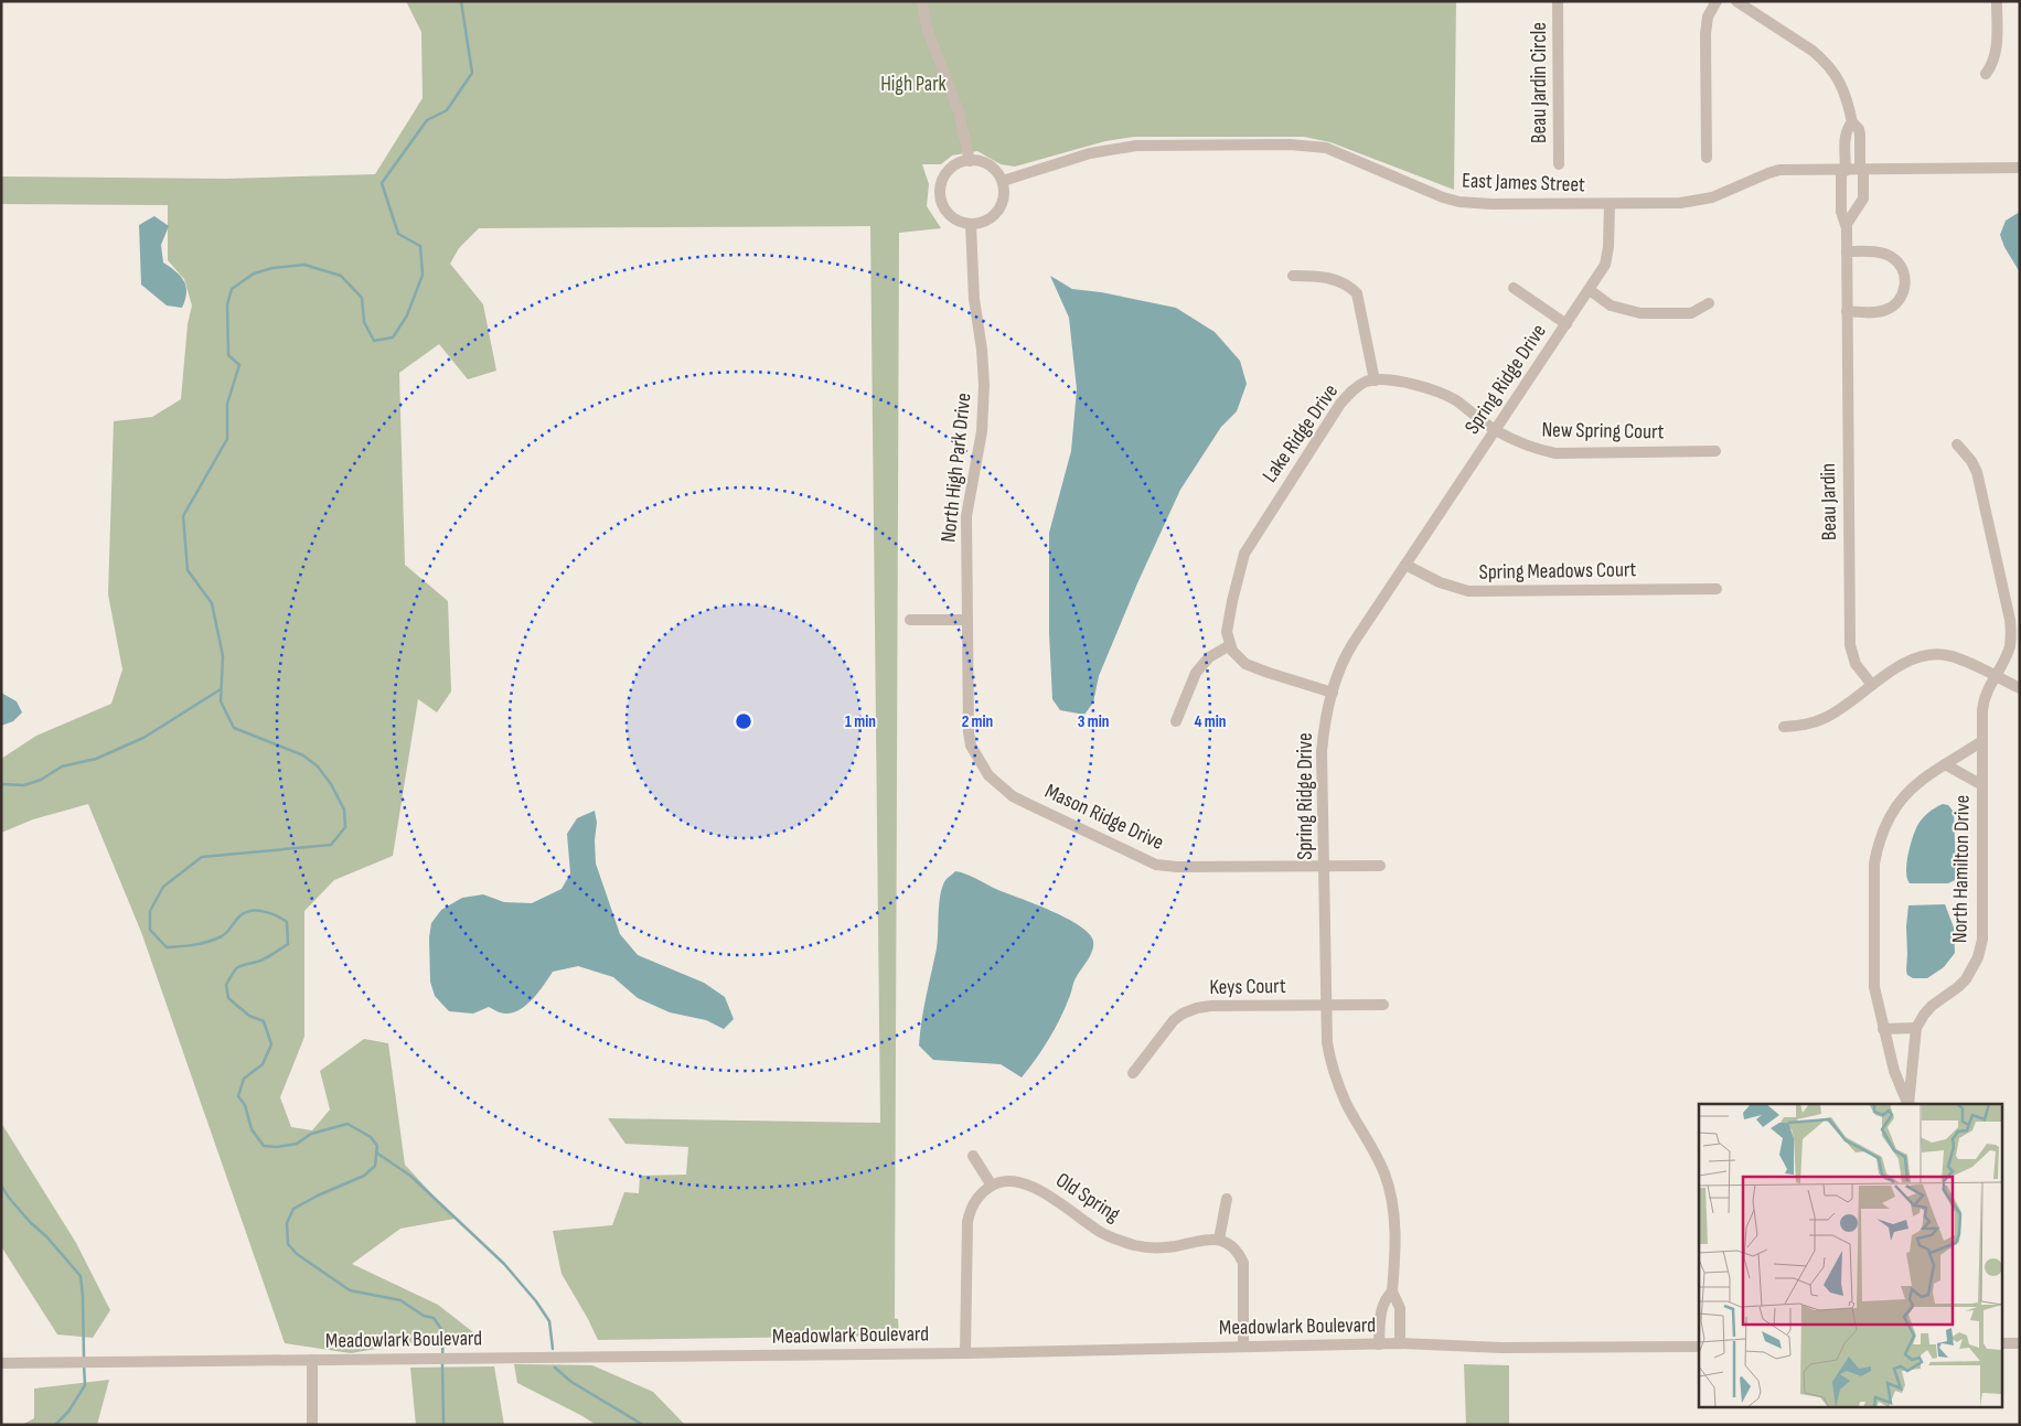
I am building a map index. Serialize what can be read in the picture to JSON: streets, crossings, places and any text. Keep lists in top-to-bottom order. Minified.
{"streets":{"street":["Beau Jardin Circle","East James Street","Spring Ridge Drive","New Spring Court","Lake Ridge Drive","North High Park Drive","Beau Jardin","Spring Meadows Court","Mason Ridge Drive","North Hamilton Drive","Keys Court","Old Spring","Meadowlark Boulevard"]},"crossings":[["East James Street","Spring Ridge Drive"],["East James Street","North High Park Drive"],["East James Street","Beau Jardin"],["Spring Ridge Drive","New Spring Court"],["Spring Ridge Drive","Spring Meadows Court"],["Spring Ridge Drive","Mason Ridge Drive"],["Spring Ridge Drive","Keys Court"],["Spring Ridge Drive","Meadowlark Boulevard"],["North High Park Drive","Mason Ridge Drive"]],"parks":["High Park"],"rings":["1 min","2 min","3 min","4 min"]}
